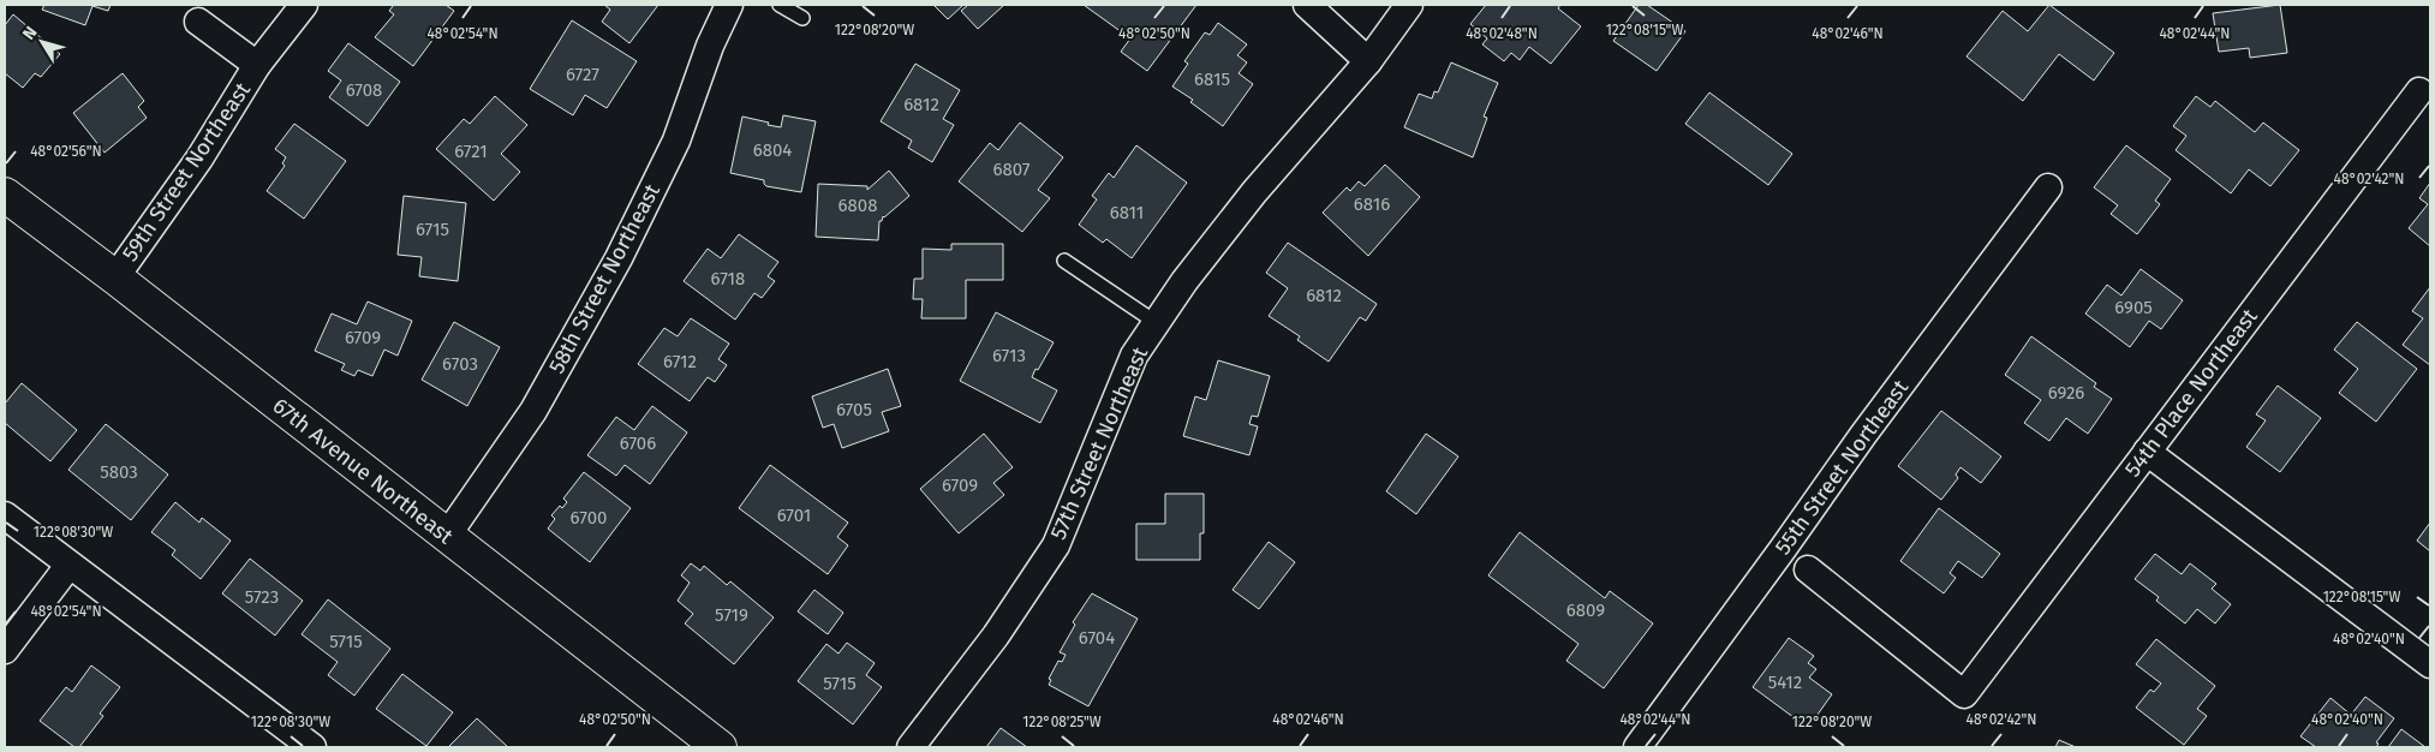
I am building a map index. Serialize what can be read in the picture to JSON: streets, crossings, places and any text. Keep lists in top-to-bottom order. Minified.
{"streets":{"street":["59th Street Northeast","58th Street Northeast","54th Place Northeast","57th Street Northeast","55th Street Northeast","67th Avenue Northeast"]},"crossings":[["59th Street Northeast","67th Avenue Northeast"],["58th Street Northeast","67th Avenue Northeast"]],"house_numbers":["6727","6815","6708","6812","6804","6721","6807","6816","6808","6811","6715","6718","6812","6905","6709","6713","6712","6703","6926","6705","6706","5803","6709","6701","6700","5723","6809","5719","6704","5715","5412","5715"],"north":"top left","coordinates":["122°08'20\"W","122°08'15\"W","48°02'54\"N","48°02'50\"N","48°02'48\"N","48°02'46\"N","48°02'44\"N","48°02'56\"N","48°02'42\"N","122°08'30\"W","48°02'40\"N","122°08'25\"W"]}
